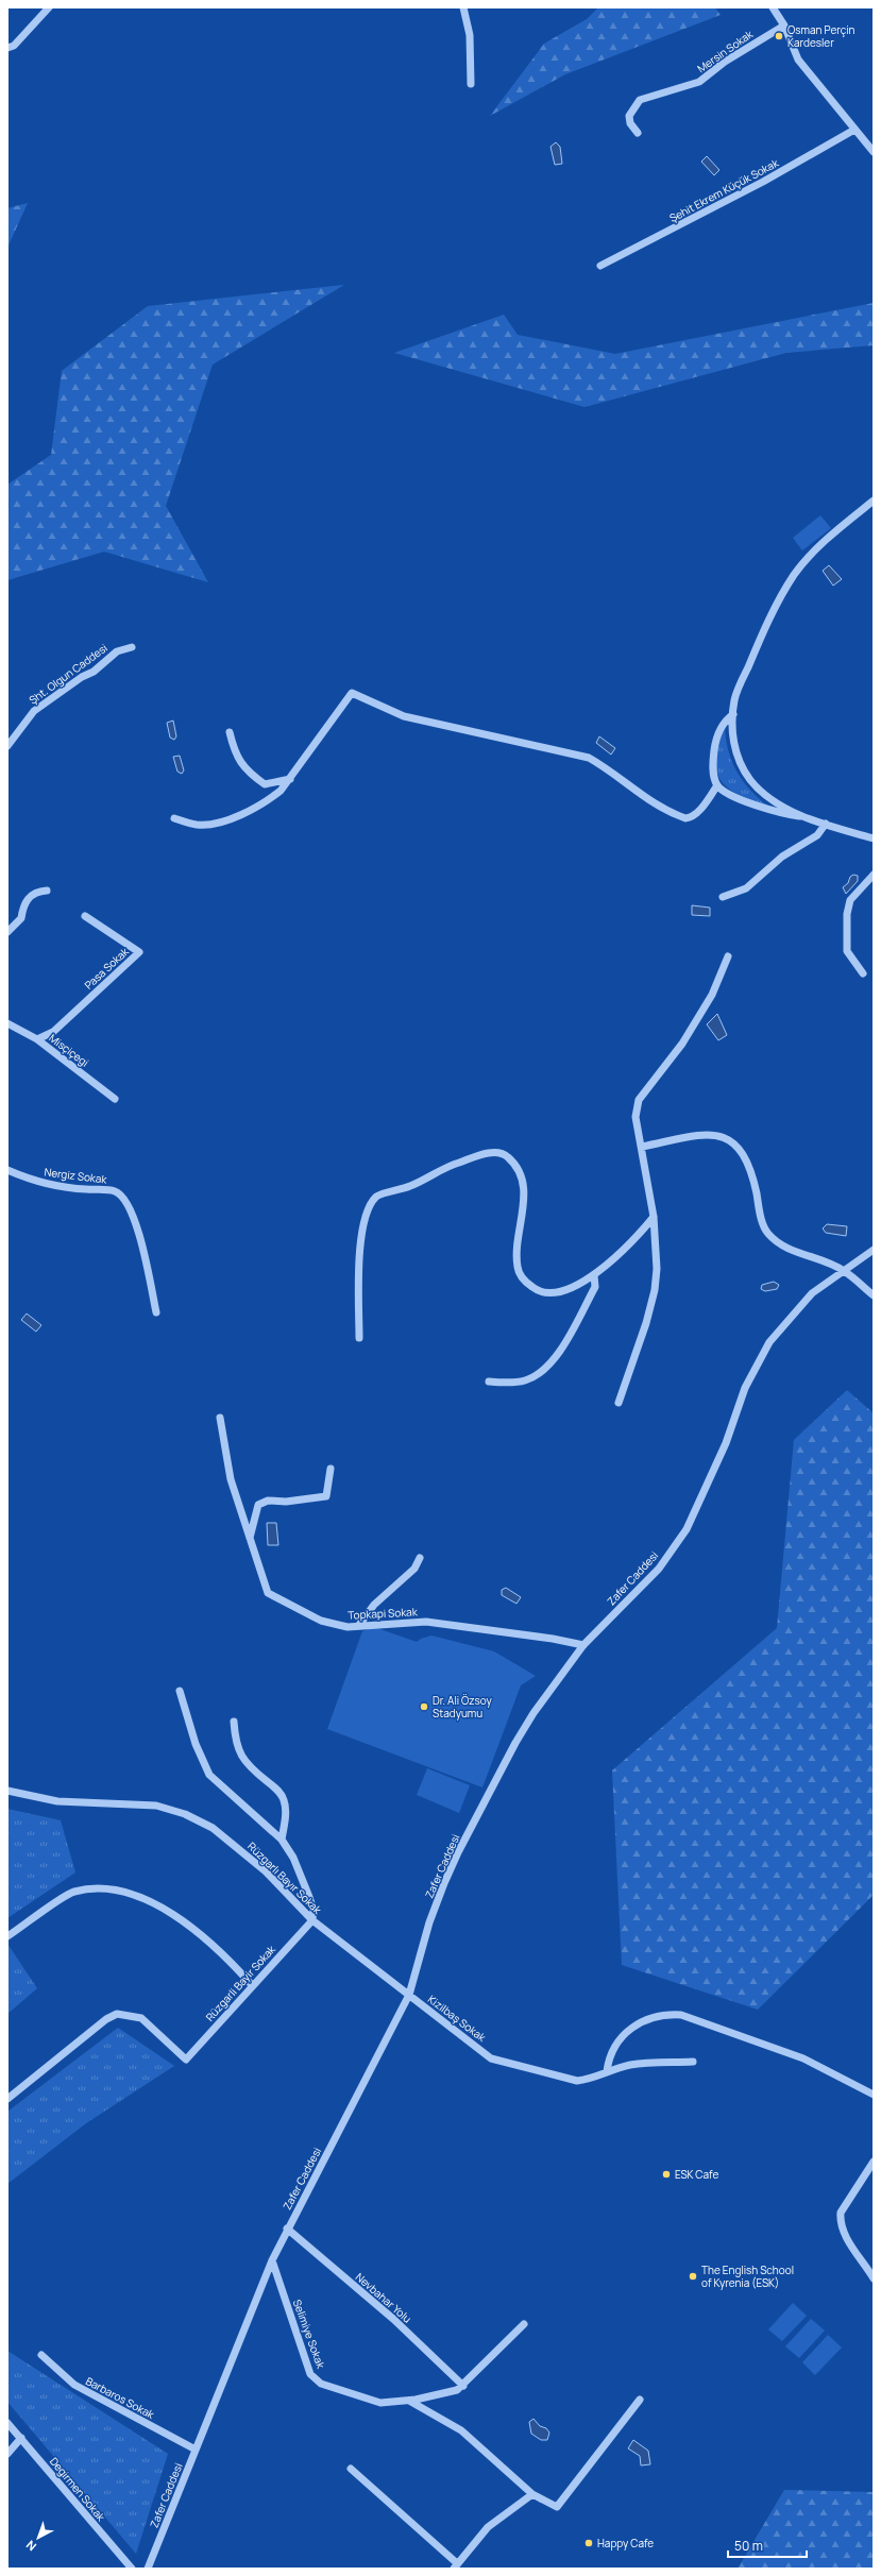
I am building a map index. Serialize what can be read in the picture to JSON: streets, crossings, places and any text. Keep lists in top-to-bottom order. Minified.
{"streets":{"street":["Mersin Sokak","Şehit Ekrem Küçük Sokak","Şht. Olgun Caddesi","Pasa Sokak","Misçiçegi","Nergiz Sokak","Zafer Caddesi","Topkapi Sokak","Rüzgarlı Bayır Sokak","Rüzgarli Bayir Sokak","Kizilbaş Sokak","Nevbahar Yolu","Selimiye Sokak","Barbaros Sokak","Degirmen Sokak"]},"crossings":[["Pasa Sokak","Misçiçegi"],["Zafer Caddesi","Topkapi Sokak"],["Zafer Caddesi","Rüzgarlı Bayır Sokak"],["Zafer Caddesi","Kizilbaş Sokak"],["Zafer Caddesi","Nevbahar Yolu"],["Zafer Caddesi","Selimiye Sokak"],["Zafer Caddesi","Barbaros Sokak"],["Rüzgarlı Bayır Sokak","Rüzgarli Bayir Sokak"],["Rüzgarlı Bayır Sokak","Kizilbaş Sokak"],["Nevbahar Yolu","Selimiye Sokak"]],"places":["Osman Perçin Kardesler","Dr. Ali Özsoy Stadyumu","ESK Cafe","The English School of Kyrenia (ESK)","Happy Cafe"],"scale_bar":"50 m","north":"bottom left"}
